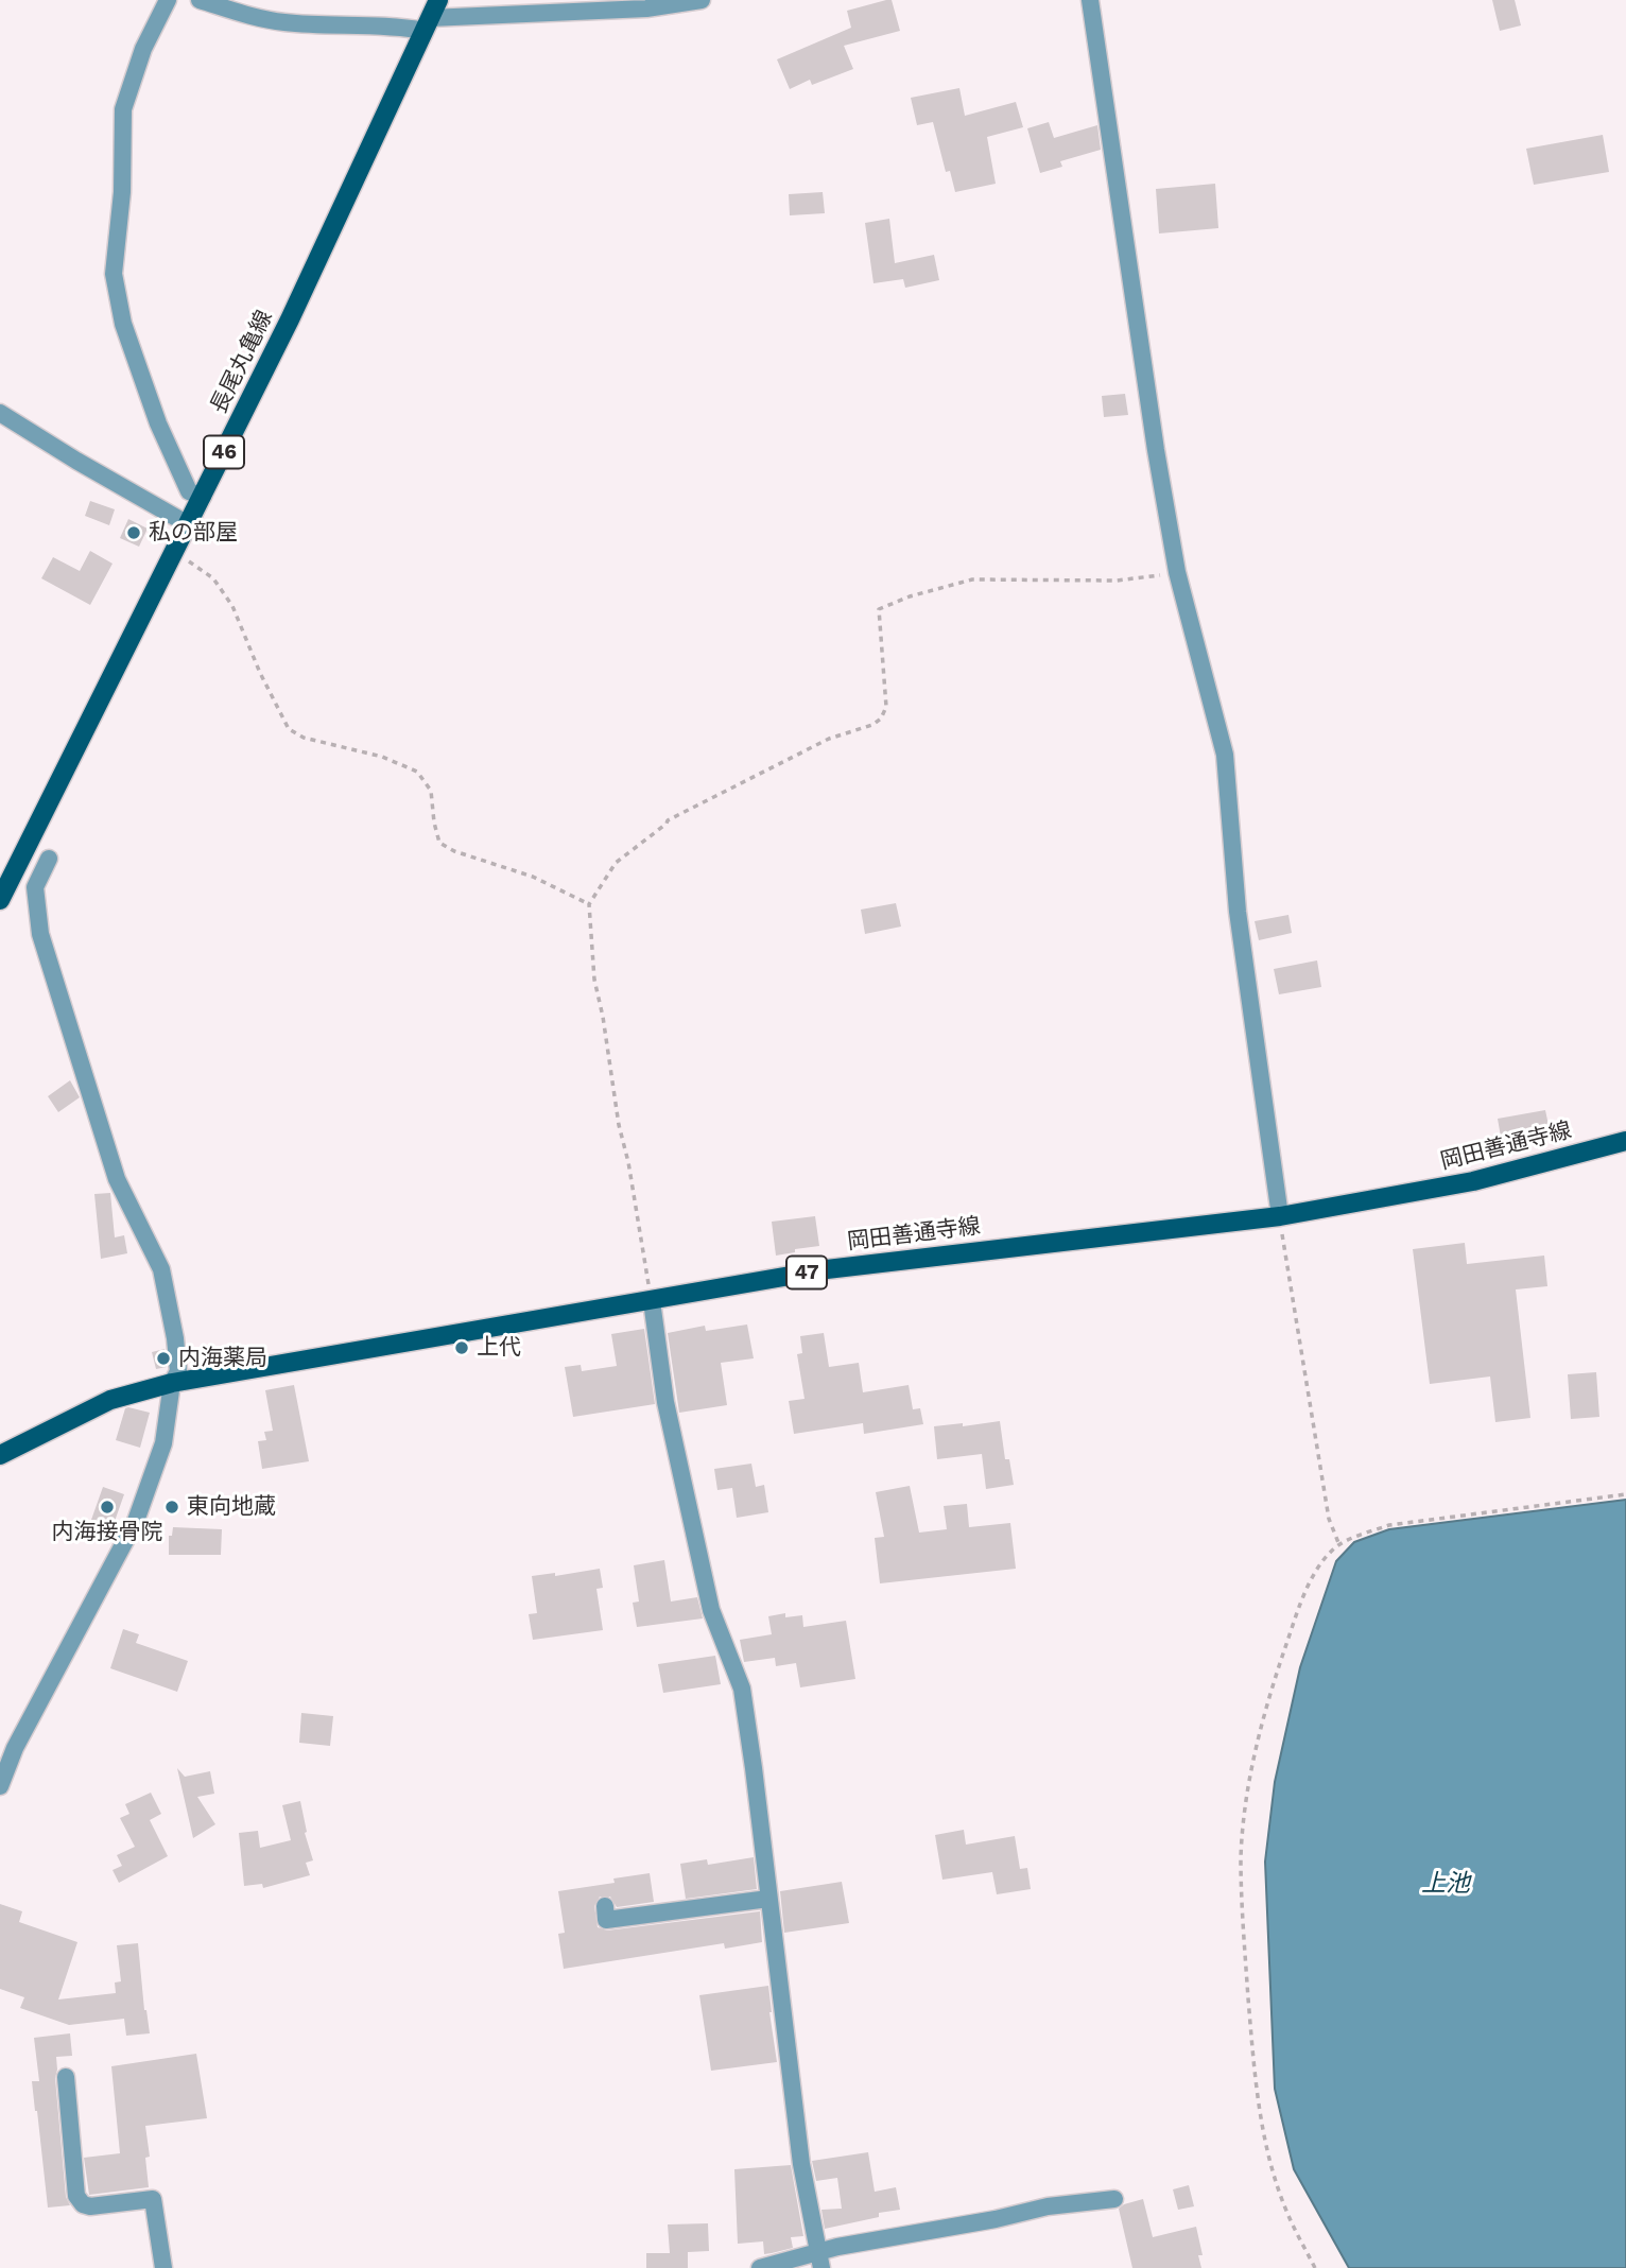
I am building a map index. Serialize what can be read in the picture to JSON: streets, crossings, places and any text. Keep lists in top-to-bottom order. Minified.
{"streets":{"main road":["長尾丸亀線","46","岡田善通寺線","47"]},"water":["上池"],"places":["私の部屋","上代","内海薬局","内海接骨院","東向地蔵"]}
